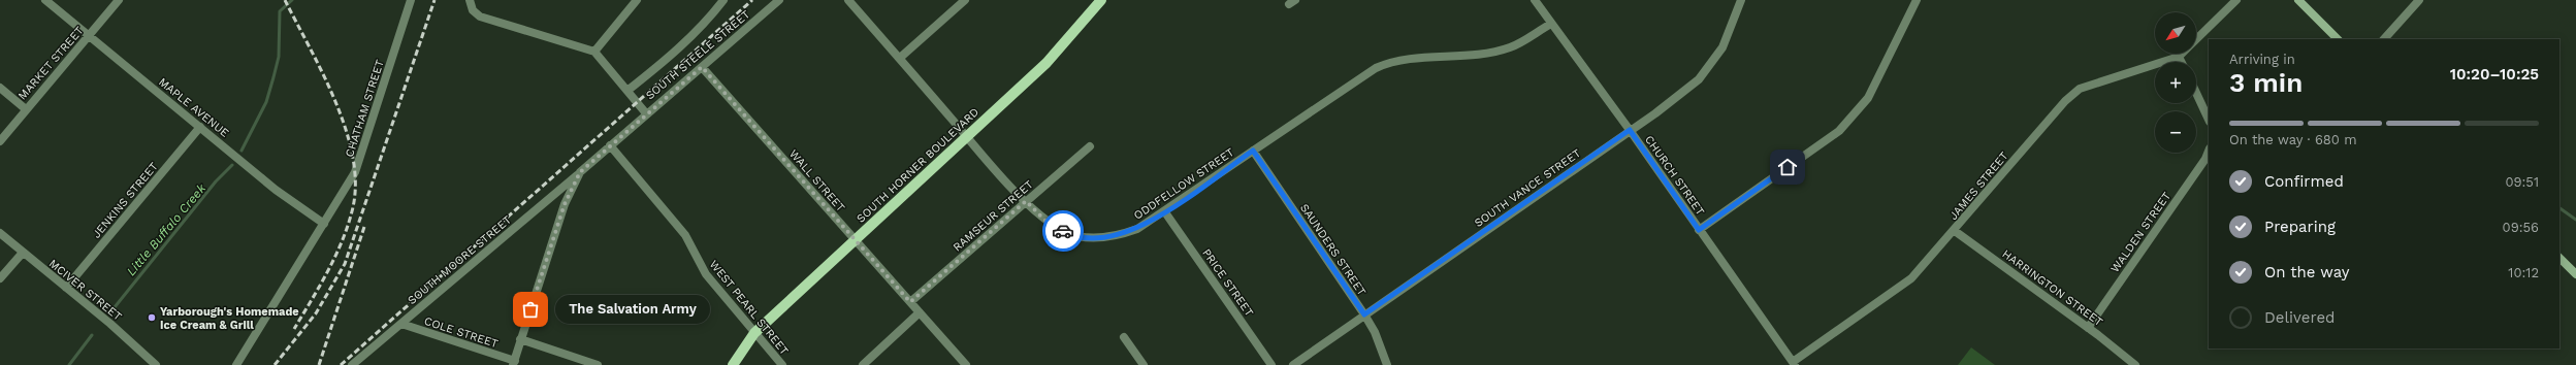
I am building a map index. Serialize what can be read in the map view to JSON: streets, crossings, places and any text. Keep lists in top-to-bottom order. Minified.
{"streets":{"main road":["SOUTH HORNER BOULEVARD"],"street":["SOUTH STEELE STREET","MARKET STREET","MAPLE AVENUE","CHATHAM STREET","CHURCH STREET","WALL STREET","ODDFELLOW STREET","JAMES STREET","SOUTH VANCE STREET","JENKINS STREET","RAMSEUR STREET","WALDEN STREET","SAUNDERS STREET","SOUTH MOORE STREET","PRICE STREET","HARRINGTON STREET","MCIVER STREET","WEST PEARL STREET","COLE STREET"]},"crossings":[["SOUTH STEELE STREET","WALL STREET"],["SOUTH STEELE STREET","SOUTH MOORE STREET"],["SOUTH STEELE STREET","WEST PEARL STREET"],["SOUTH STEELE STREET","COLE STREET"],["MARKET STREET","MAPLE AVENUE"],["MAPLE AVENUE","CHATHAM STREET"],["MAPLE AVENUE","JENKINS STREET"],["SOUTH HORNER BOULEVARD","WALL STREET"],["SOUTH HORNER BOULEVARD","ODDFELLOW STREET"],["SOUTH HORNER BOULEVARD","WEST PEARL STREET"],["CHURCH STREET","ODDFELLOW STREET"],["CHURCH STREET","JAMES STREET"],["CHURCH STREET","SOUTH VANCE STREET"],["WALL STREET","RAMSEUR STREET"],["ODDFELLOW STREET","RAMSEUR STREET"],["ODDFELLOW STREET","SAUNDERS STREET"],["ODDFELLOW STREET","PRICE STREET"],["JAMES STREET","HARRINGTON STREET"],["SOUTH VANCE STREET","SAUNDERS STREET"],["JENKINS STREET","MCIVER STREET"],["WALDEN STREET","HARRINGTON STREET"],["SOUTH MOORE STREET","COLE STREET"]],"water":["Little Buffalo Creek"],"places":["The Salvation Army","Yarborough's Homemade Ice Cream & Grill"],"north":"bottom left","page":{"map_buttons":["+","−"],"heading":["3 min","Arriving in","10:20–10:25"],"bar":"On the way · 680 m","list":[["Confirmed","09:51"],["Preparing","09:56"],["On the way","10:12"],"Delivered"],"bubble":"The Salvation Army"}}
